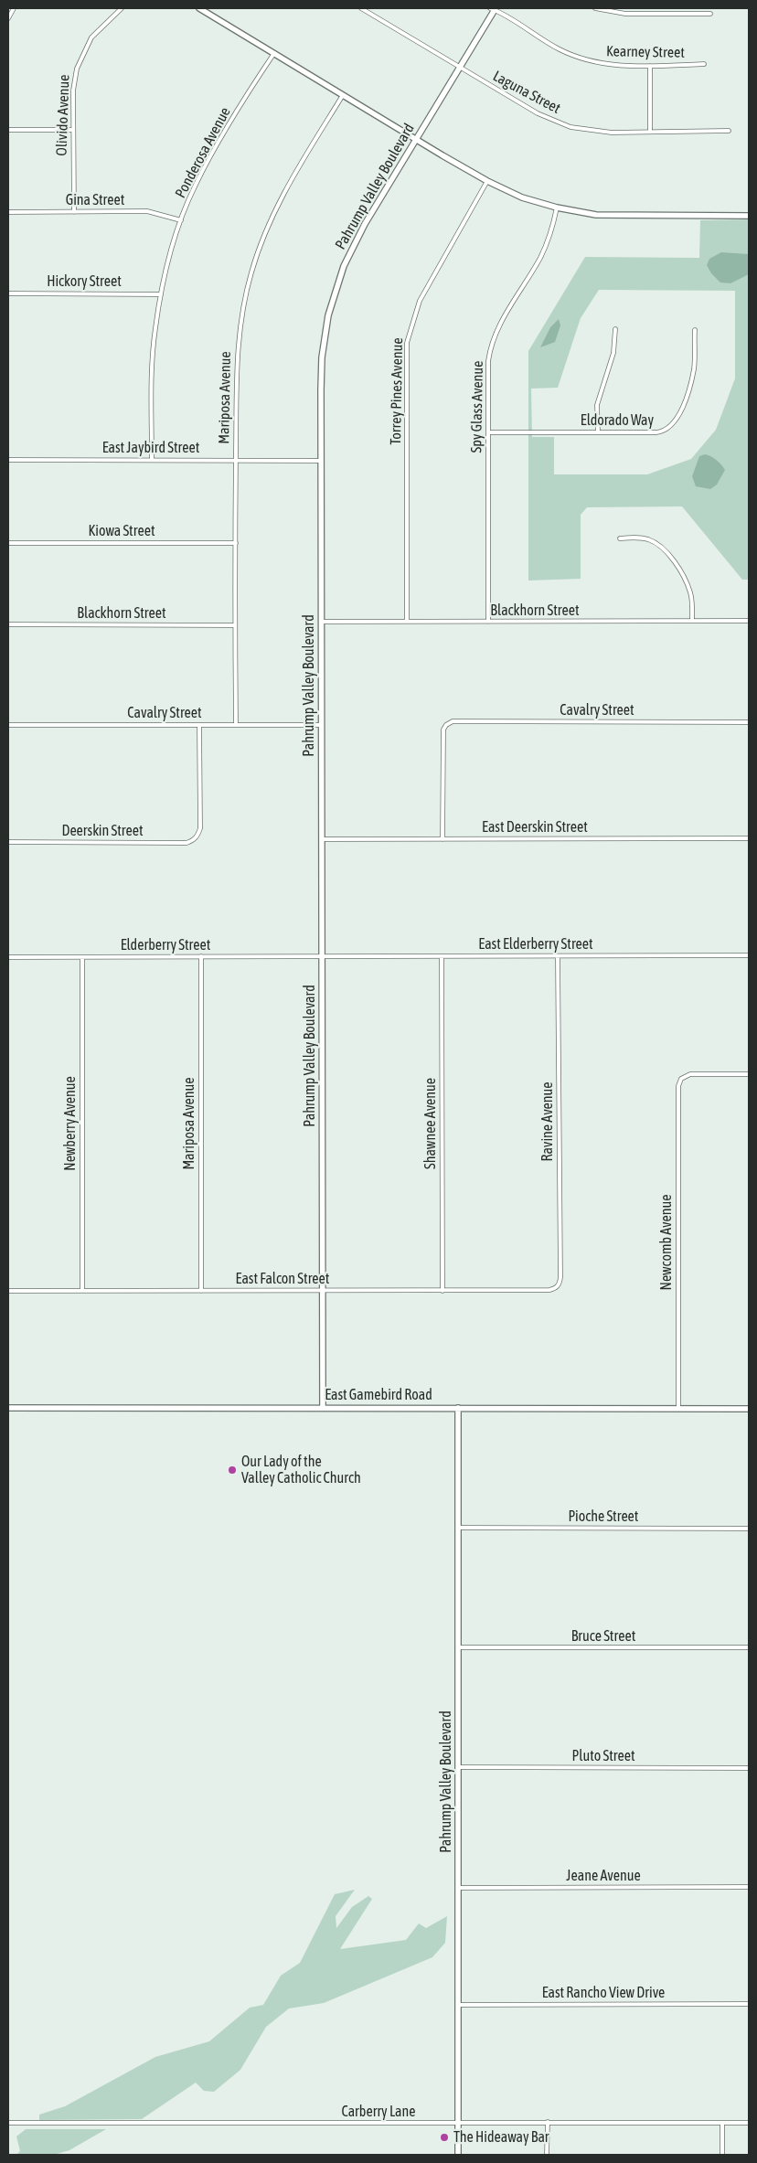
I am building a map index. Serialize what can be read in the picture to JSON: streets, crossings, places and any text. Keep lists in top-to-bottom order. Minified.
{"streets":{"main road":["Pahrump Valley Boulevard","East Gamebird Road"],"street":["Kearney Street","Laguna Street","Olivido Avenue","Ponderosa Avenue","Gina Street","Hickory Street","Torrey Pines Avenue","Mariposa Avenue","Spy Glass Avenue","Eldorado Way","East Jaybird Street","Kiowa Street","Blackhorn Street","Cavalry Street","East Deerskin Street","Deerskin Street","East Elderberry Street","Elderberry Street","Ravine Avenue","Newberry Avenue","Shawnee Avenue","Newcomb Avenue","East Falcon Street","Pioche Street","Bruce Street","Pluto Street","Jeane Avenue","East Rancho View Drive","Carberry Lane"]},"crossings":[["Kearney Street","Pahrump Valley Boulevard"],["Laguna Street","Pahrump Valley Boulevard"],["Olivido Avenue","Gina Street"],["Ponderosa Avenue","Gina Street"],["Ponderosa Avenue","Hickory Street"],["Ponderosa Avenue","East Jaybird Street"],["Pahrump Valley Boulevard","East Jaybird Street"],["Pahrump Valley Boulevard","Blackhorn Street"],["Pahrump Valley Boulevard","Cavalry Street"],["Pahrump Valley Boulevard","East Deerskin Street"],["Pahrump Valley Boulevard","East Elderberry Street"],["Pahrump Valley Boulevard","Elderberry Street"],["Pahrump Valley Boulevard","East Falcon Street"],["Pahrump Valley Boulevard","East Gamebird Road"],["Pahrump Valley Boulevard","Pioche Street"],["Pahrump Valley Boulevard","Bruce Street"],["Pahrump Valley Boulevard","Pluto Street"],["Pahrump Valley Boulevard","Jeane Avenue"],["Pahrump Valley Boulevard","East Rancho View Drive"],["Pahrump Valley Boulevard","Carberry Lane"],["Torrey Pines Avenue","Blackhorn Street"],["Mariposa Avenue","East Jaybird Street"],["Mariposa Avenue","Kiowa Street"],["Mariposa Avenue","Blackhorn Street"],["Mariposa Avenue","Cavalry Street"],["Mariposa Avenue","Elderberry Street"],["Mariposa Avenue","East Falcon Street"],["Spy Glass Avenue","Eldorado Way"],["Spy Glass Avenue","Blackhorn Street"],["Cavalry Street","East Deerskin Street"],["Cavalry Street","Deerskin Street"],["East Elderberry Street","Elderberry Street"],["East Elderberry Street","Ravine Avenue"],["East Elderberry Street","Shawnee Avenue"],["Elderberry Street","Newberry Avenue"],["Ravine Avenue","East Falcon Street"],["Newberry Avenue","East Falcon Street"],["Shawnee Avenue","East Falcon Street"],["Newcomb Avenue","East Gamebird Road"]],"places":["Our Lady of the Valley Catholic Church","The Hideaway Bar"]}
